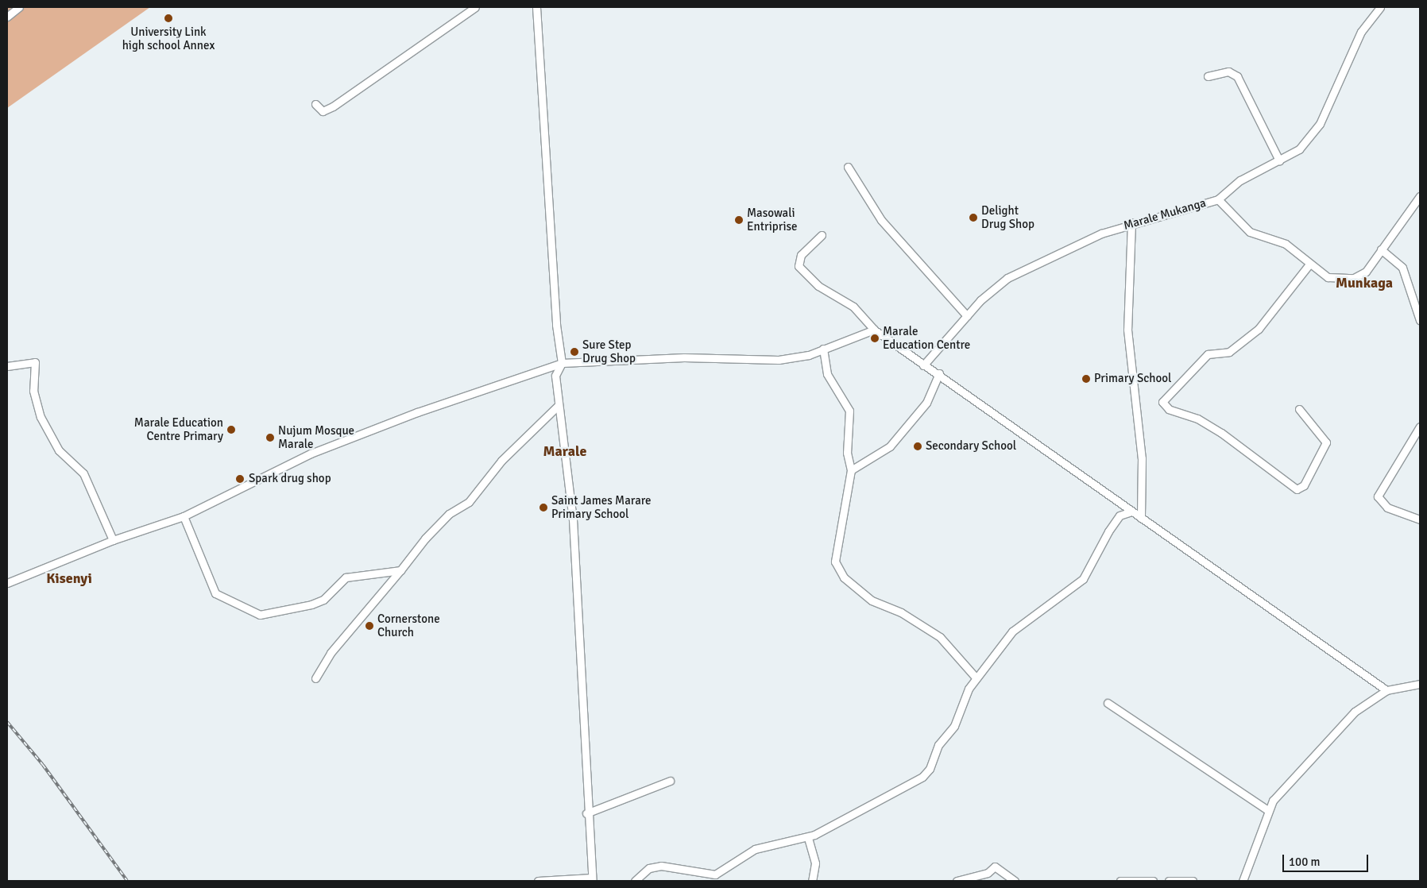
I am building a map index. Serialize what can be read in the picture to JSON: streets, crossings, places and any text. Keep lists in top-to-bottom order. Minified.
{"streets":{"street":["Marale Mukanga"]},"districts":["Munkaga","Marale","Kisenyi"],"places":["University Link high school Annex","Delight Drug Shop","Masowali Entriprise","Marale Education Centre","Sure Step Drug Shop","Primary School","Marale Education Centre Primary","Nujum Mosque Marale","Secondary School","Spark drug shop","Saint James Marare Primary School","Cornerstone Church"],"scale_bar":"100 m"}
